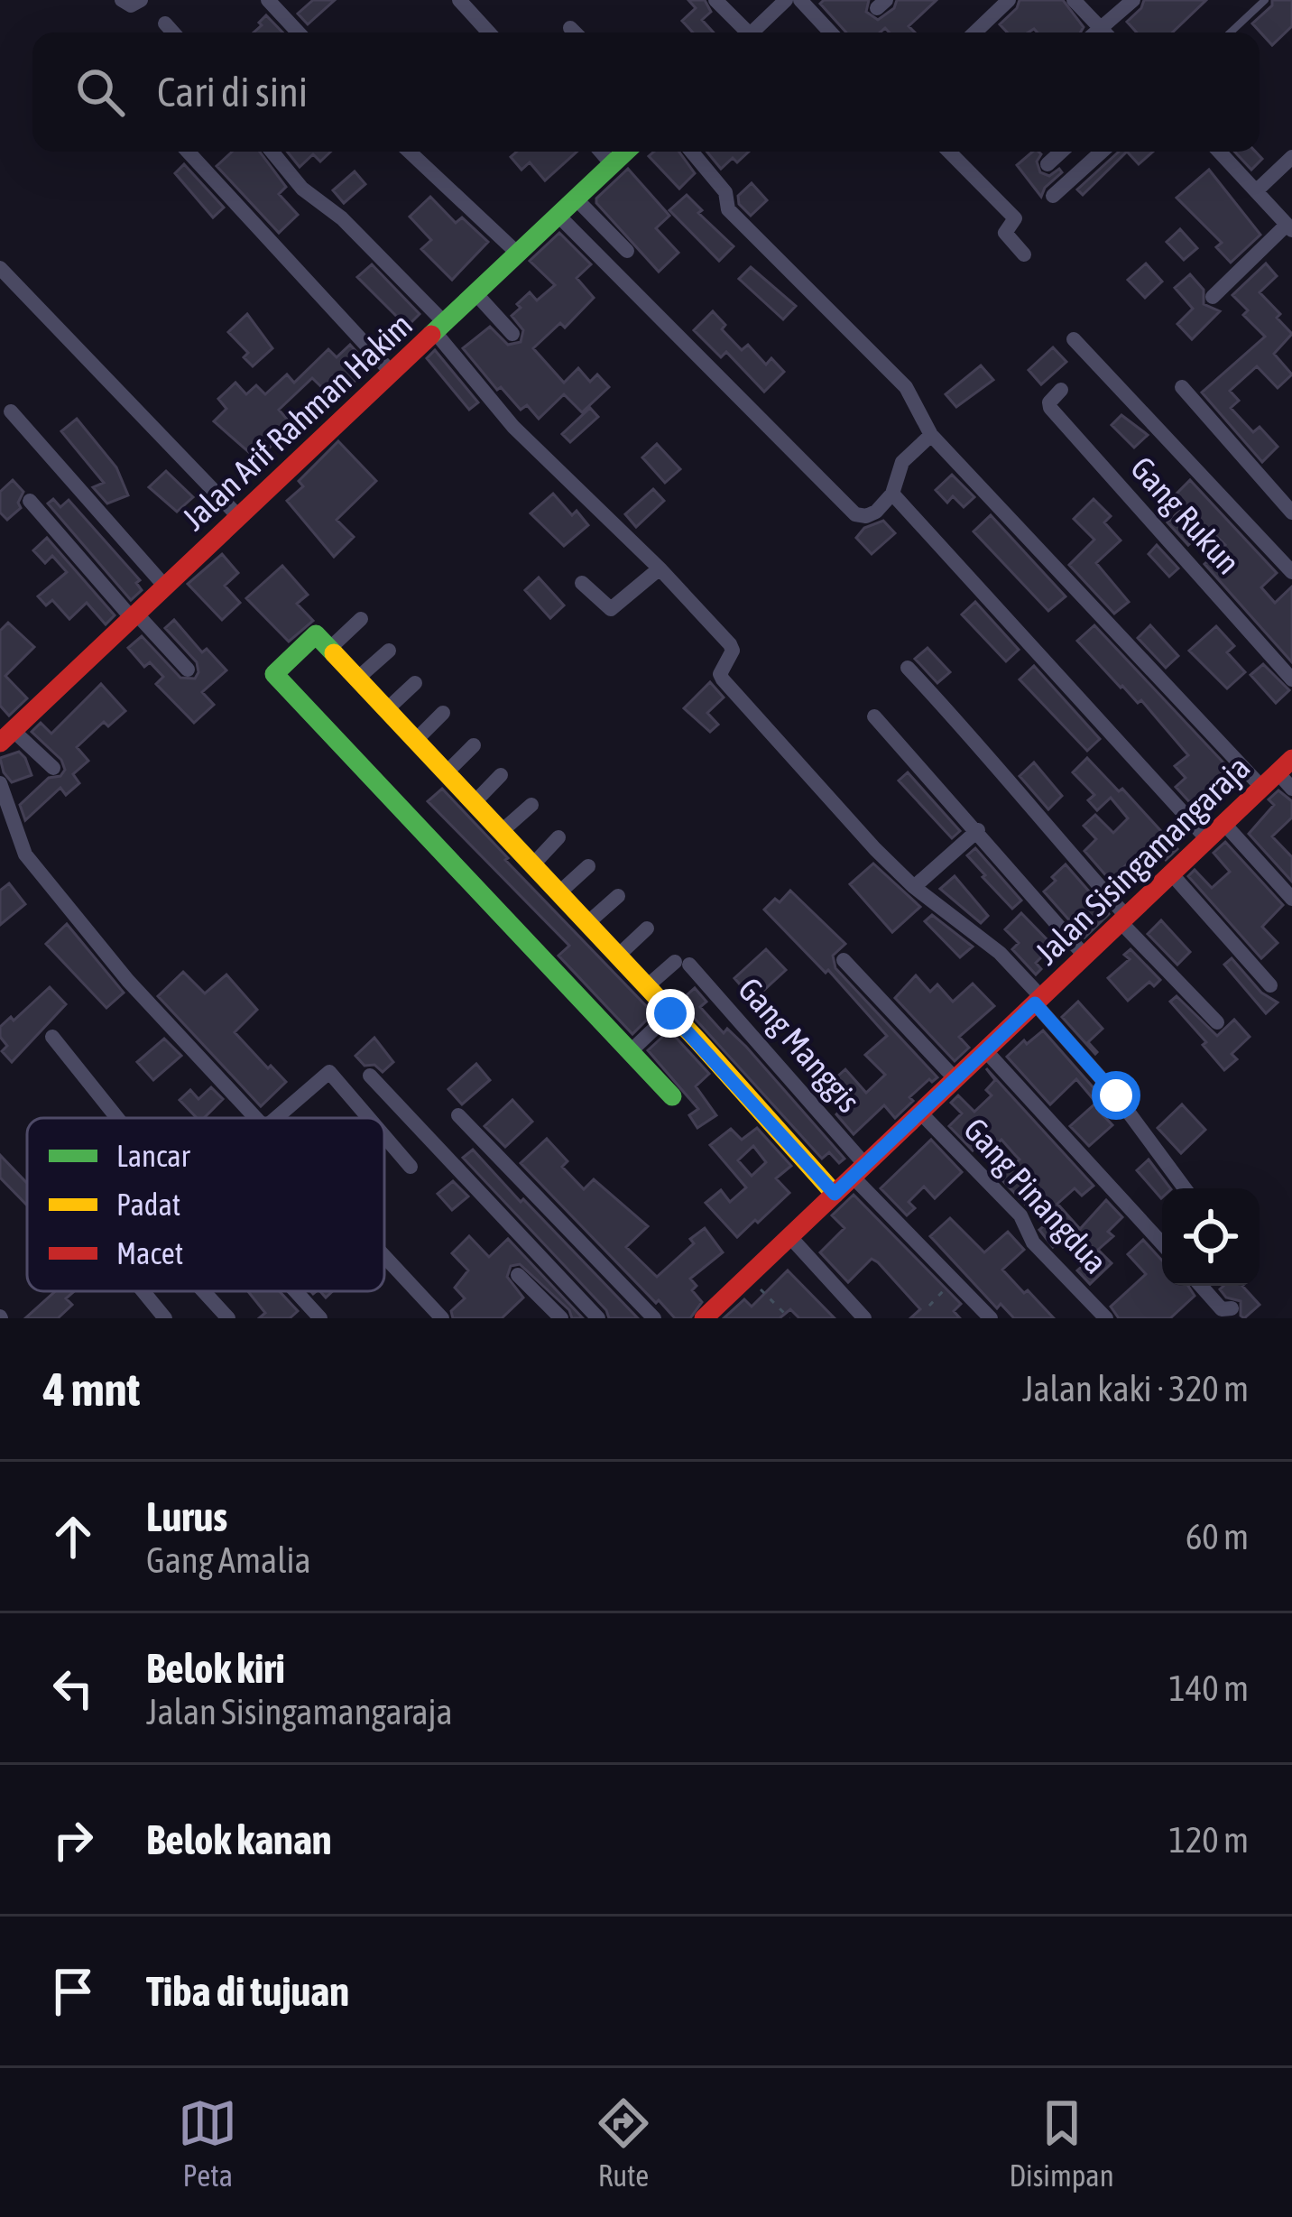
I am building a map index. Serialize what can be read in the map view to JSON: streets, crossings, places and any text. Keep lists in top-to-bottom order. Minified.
{"streets":{"street":["Jalan Arif Rahman Hakim","Gang Rukun","Jalan Sisingamangaraja","Gang Manggis","Gang Pinangdua"]},"crossings":[["Jalan Sisingamangaraja","Gang Manggis"],["Jalan Sisingamangaraja","Gang Pinangdua"]],"legend":["Lancar","Padat","Macet"],"page":{"search":"Cari di sini","heading":["4 mnt","Jalan kaki · 320 m"],"list":[["Lurus","Gang Amalia","60 m"],["Belok kiri","Jalan Sisingamangaraja","140 m"],["Belok kanan","120 m"],"Tiba di tujuan"],"nav":["Peta","Rute","Disimpan"]}}
